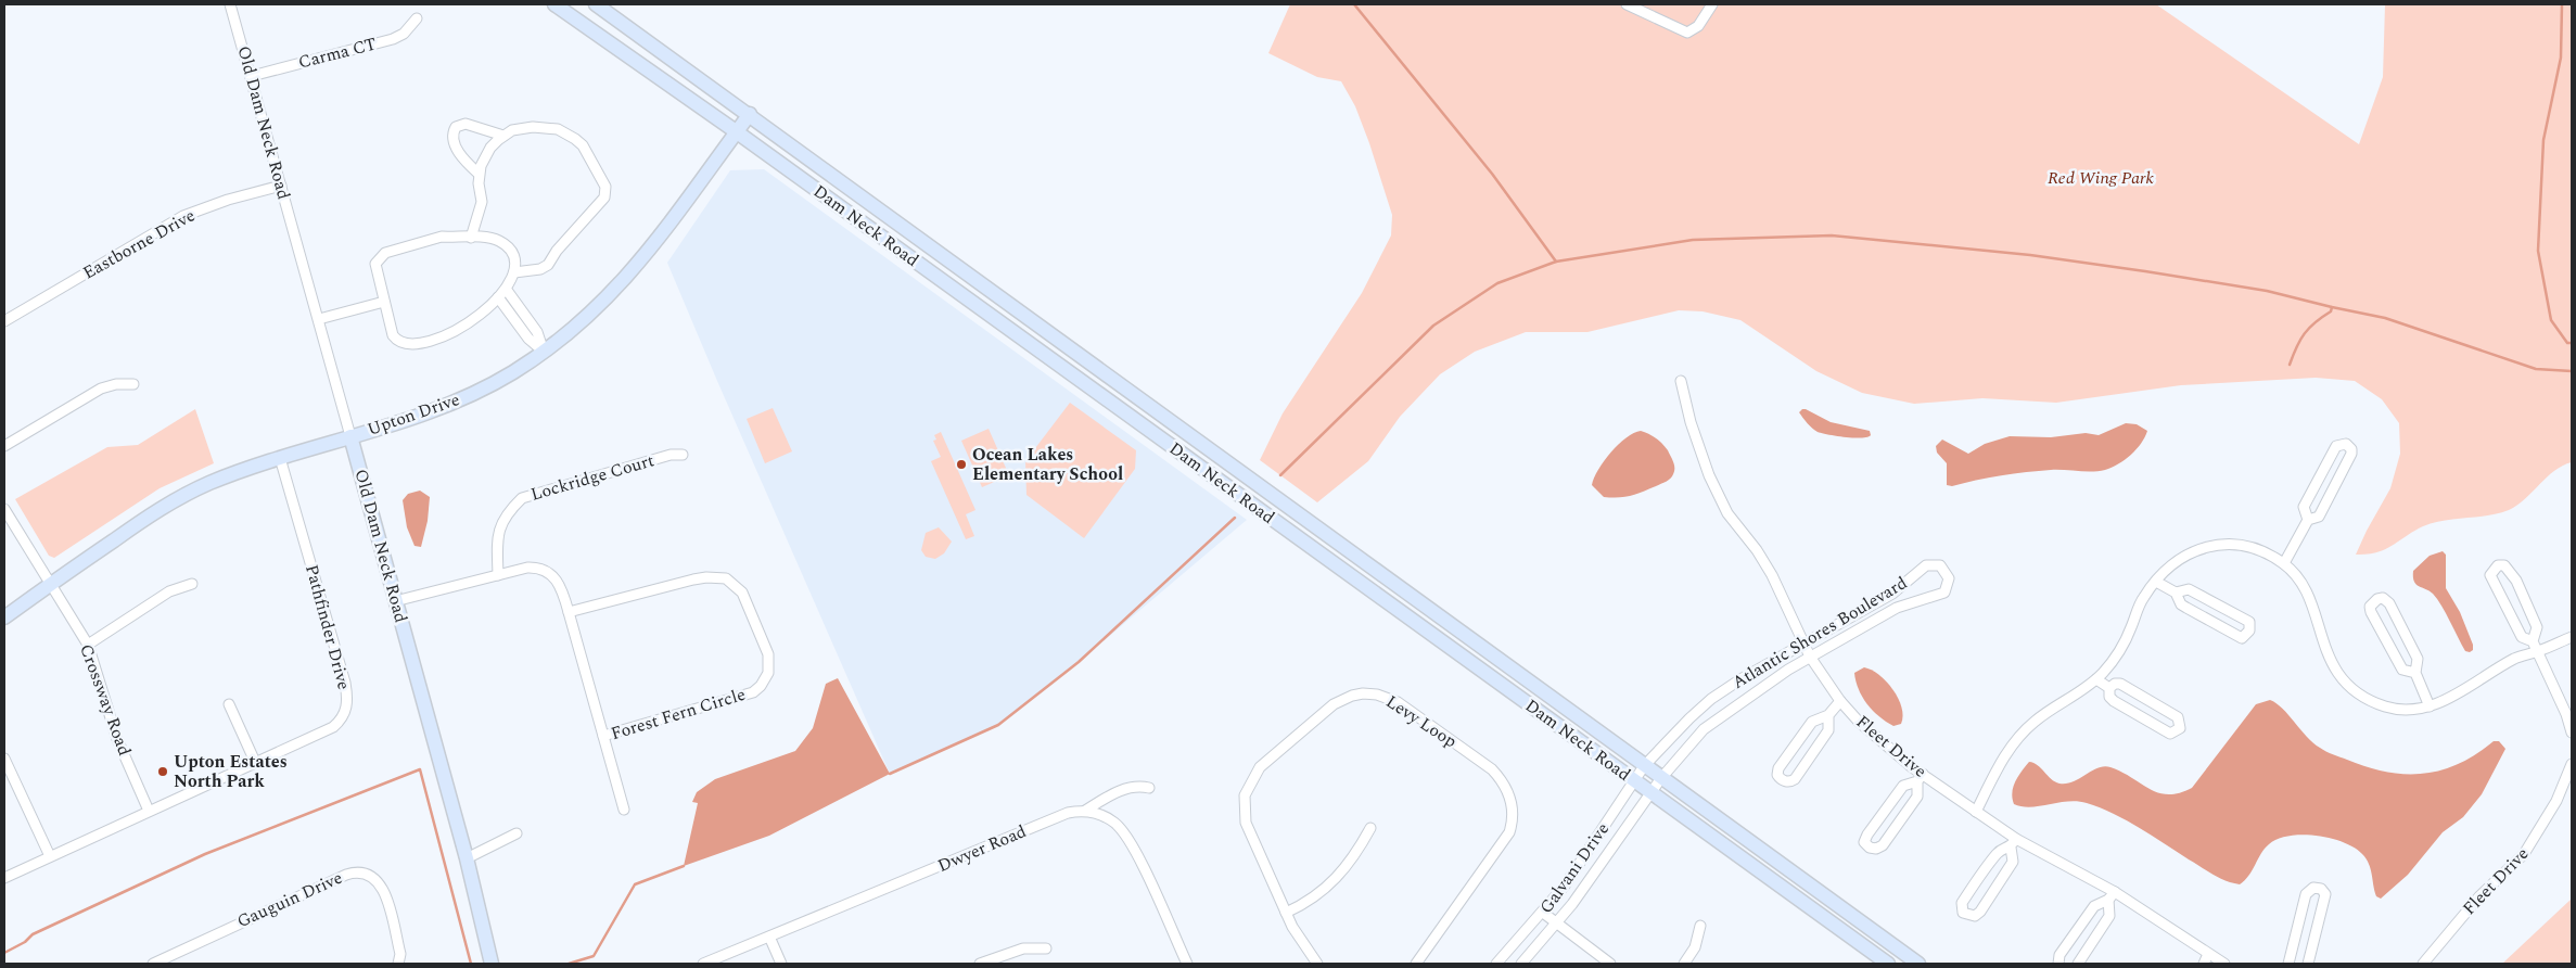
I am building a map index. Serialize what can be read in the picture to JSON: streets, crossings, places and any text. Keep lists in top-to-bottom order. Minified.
{"streets":{"main road":["Old Dam Neck Road","Dam Neck Road","Upton Drive"],"street":["Carma CT","Eastborne Drive","Lockridge Court","Pathfinder Drive","Atlantic Shores Boulevard","Crossway Road","Forest Fern Circle","Levy Loop","Fleet Drive","Dwyer Road","Galvani Drive","Gauguin Drive"]},"crossings":[["Carma CT","Old Dam Neck Road"],["Old Dam Neck Road","Eastborne Drive"],["Old Dam Neck Road","Upton Drive"],["Dam Neck Road","Upton Drive"],["Dam Neck Road","Atlantic Shores Boulevard"],["Dam Neck Road","Galvani Drive"],["Upton Drive","Pathfinder Drive"],["Upton Drive","Crossway Road"],["Pathfinder Drive","Crossway Road"],["Atlantic Shores Boulevard","Fleet Drive"],["Atlantic Shores Boulevard","Galvani Drive"]],"parks":["Red Wing Park"],"places":["Ocean Lakes Elementary School","Upton Estates North Park"]}
